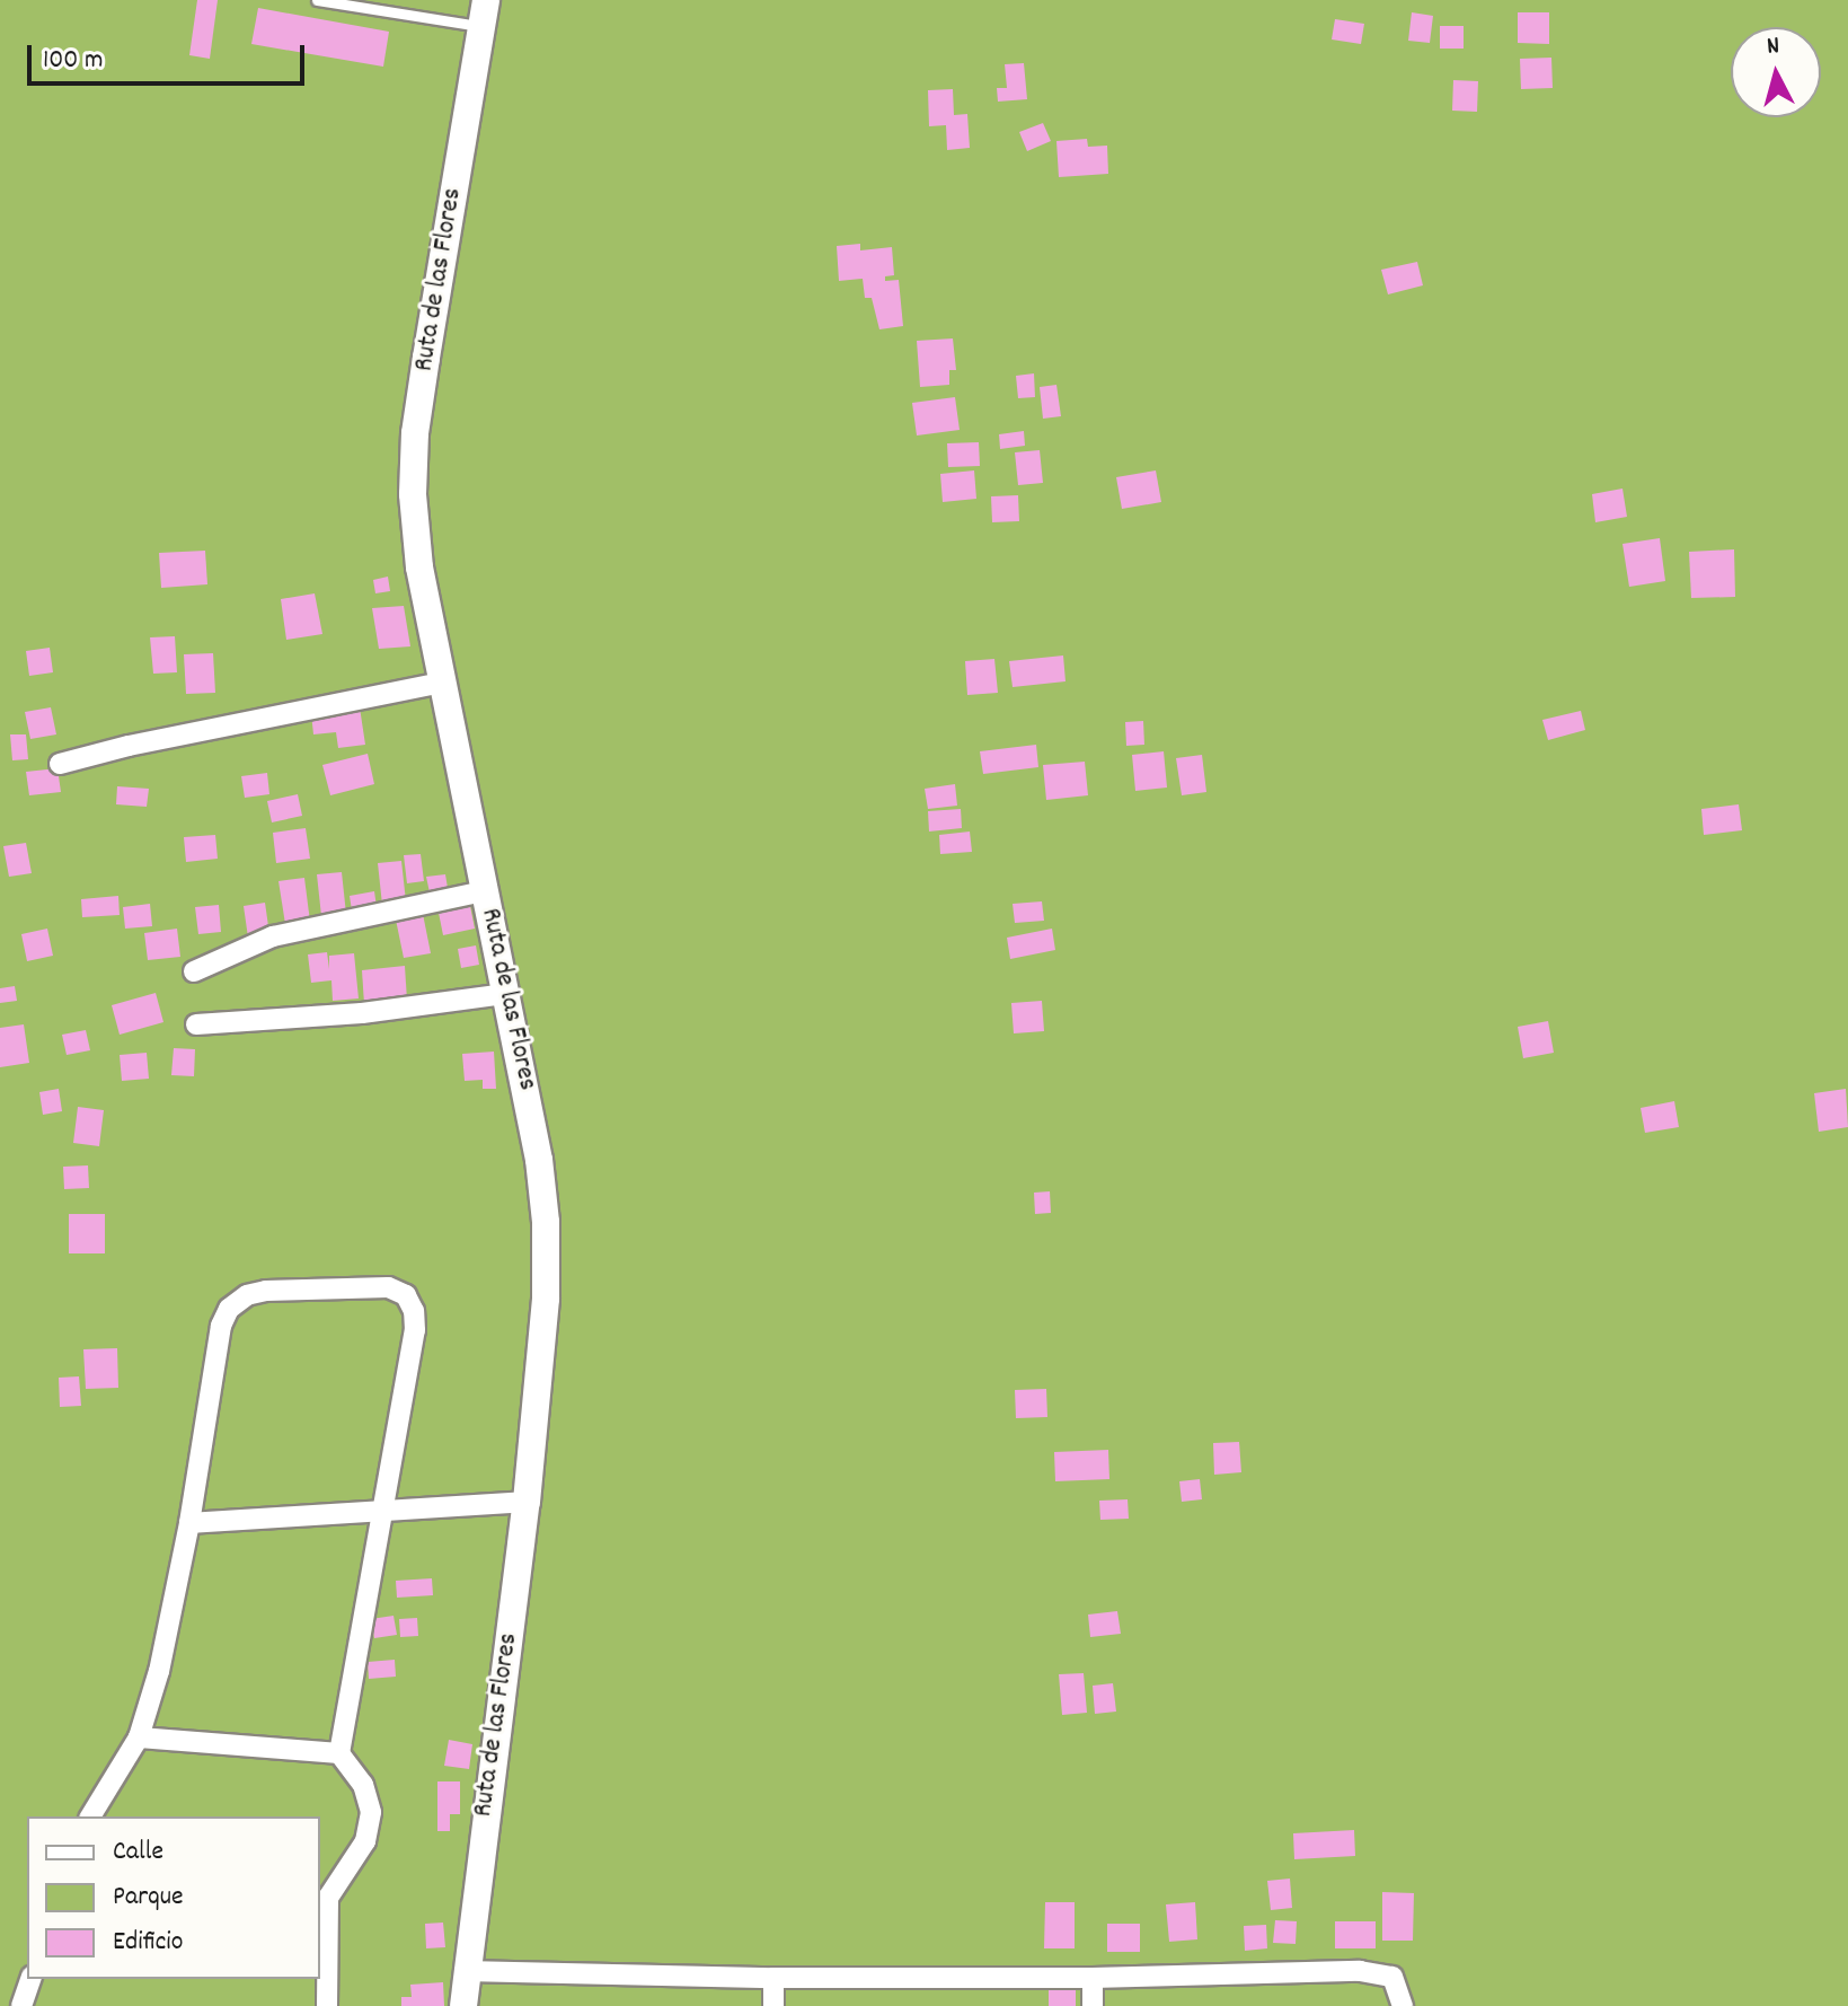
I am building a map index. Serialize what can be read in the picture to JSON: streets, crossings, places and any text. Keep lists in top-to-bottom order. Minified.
{"streets":{"main road":["Ruta de las Flores"]},"legend":["Calle","Parque","Edificio"],"scale_bar":"100 m","north":"top"}
